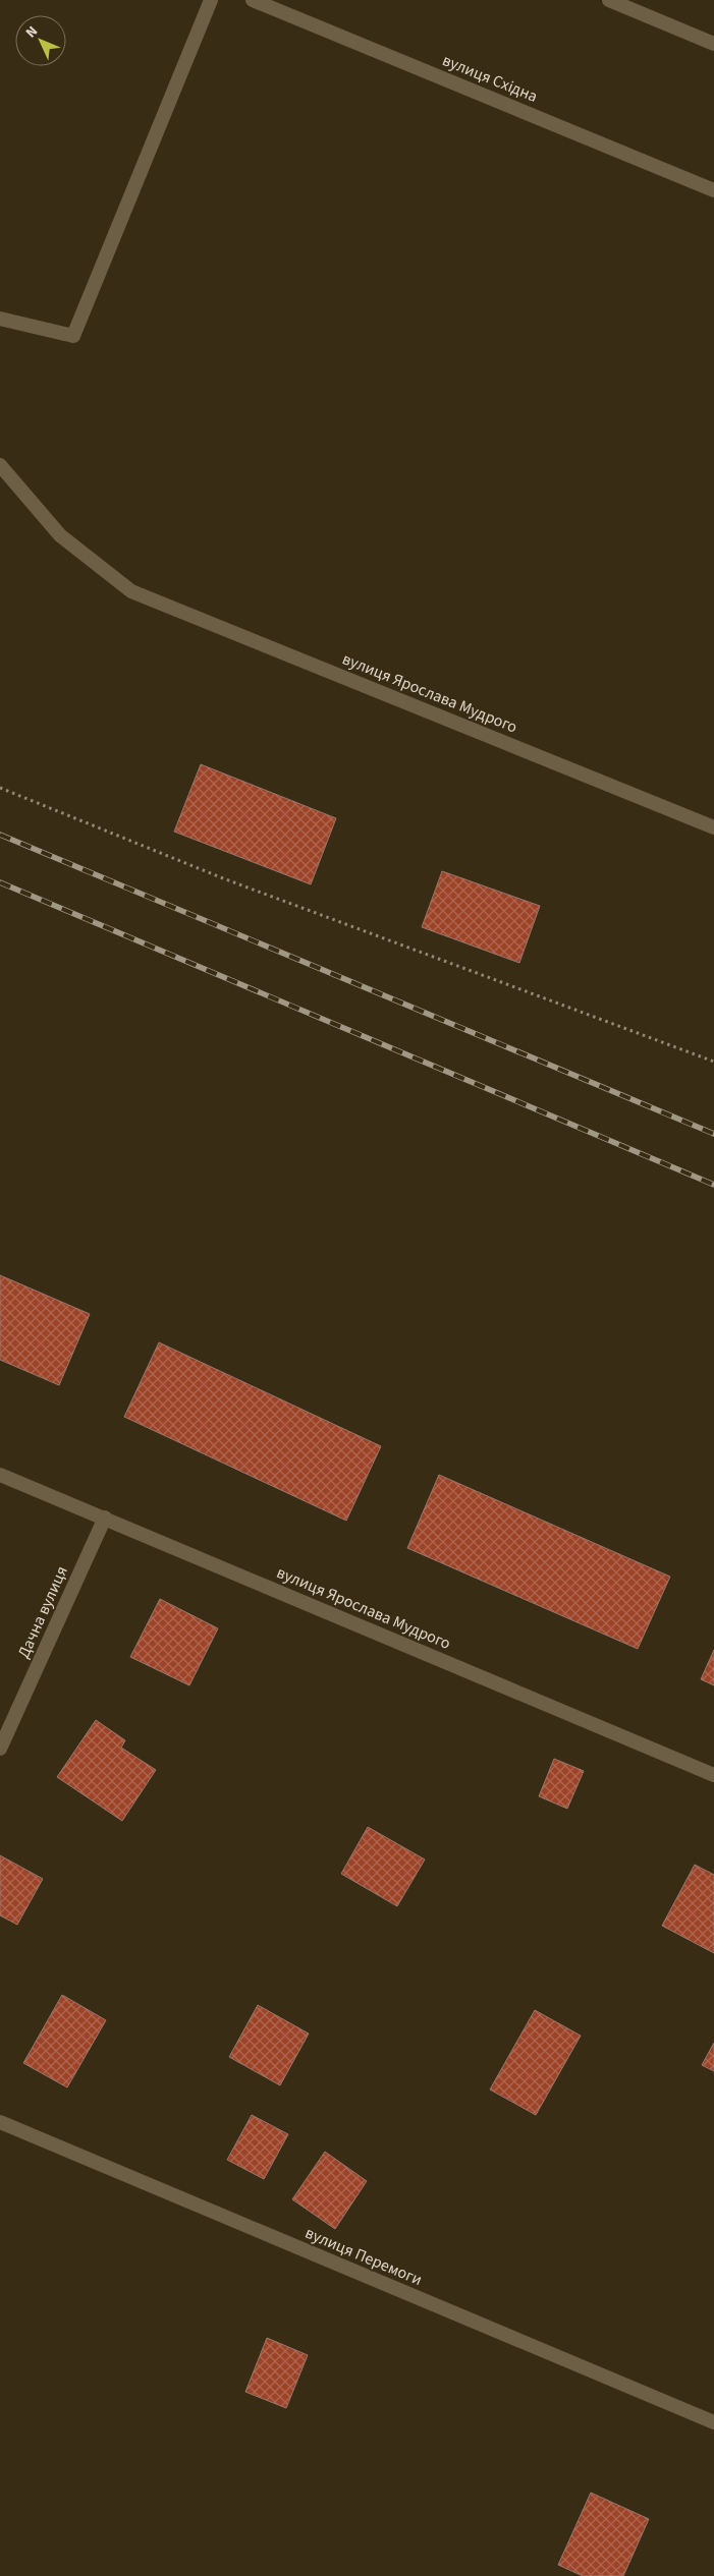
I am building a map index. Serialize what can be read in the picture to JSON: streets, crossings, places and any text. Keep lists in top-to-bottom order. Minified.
{"streets":{"street":["вулиця Східна","вулиця Ярослава Мудрого","Дачна вулиця","вулиця Перемоги"]},"crossings":[["вулиця Ярослава Мудрого","Дачна вулиця"]],"north":"top left"}
